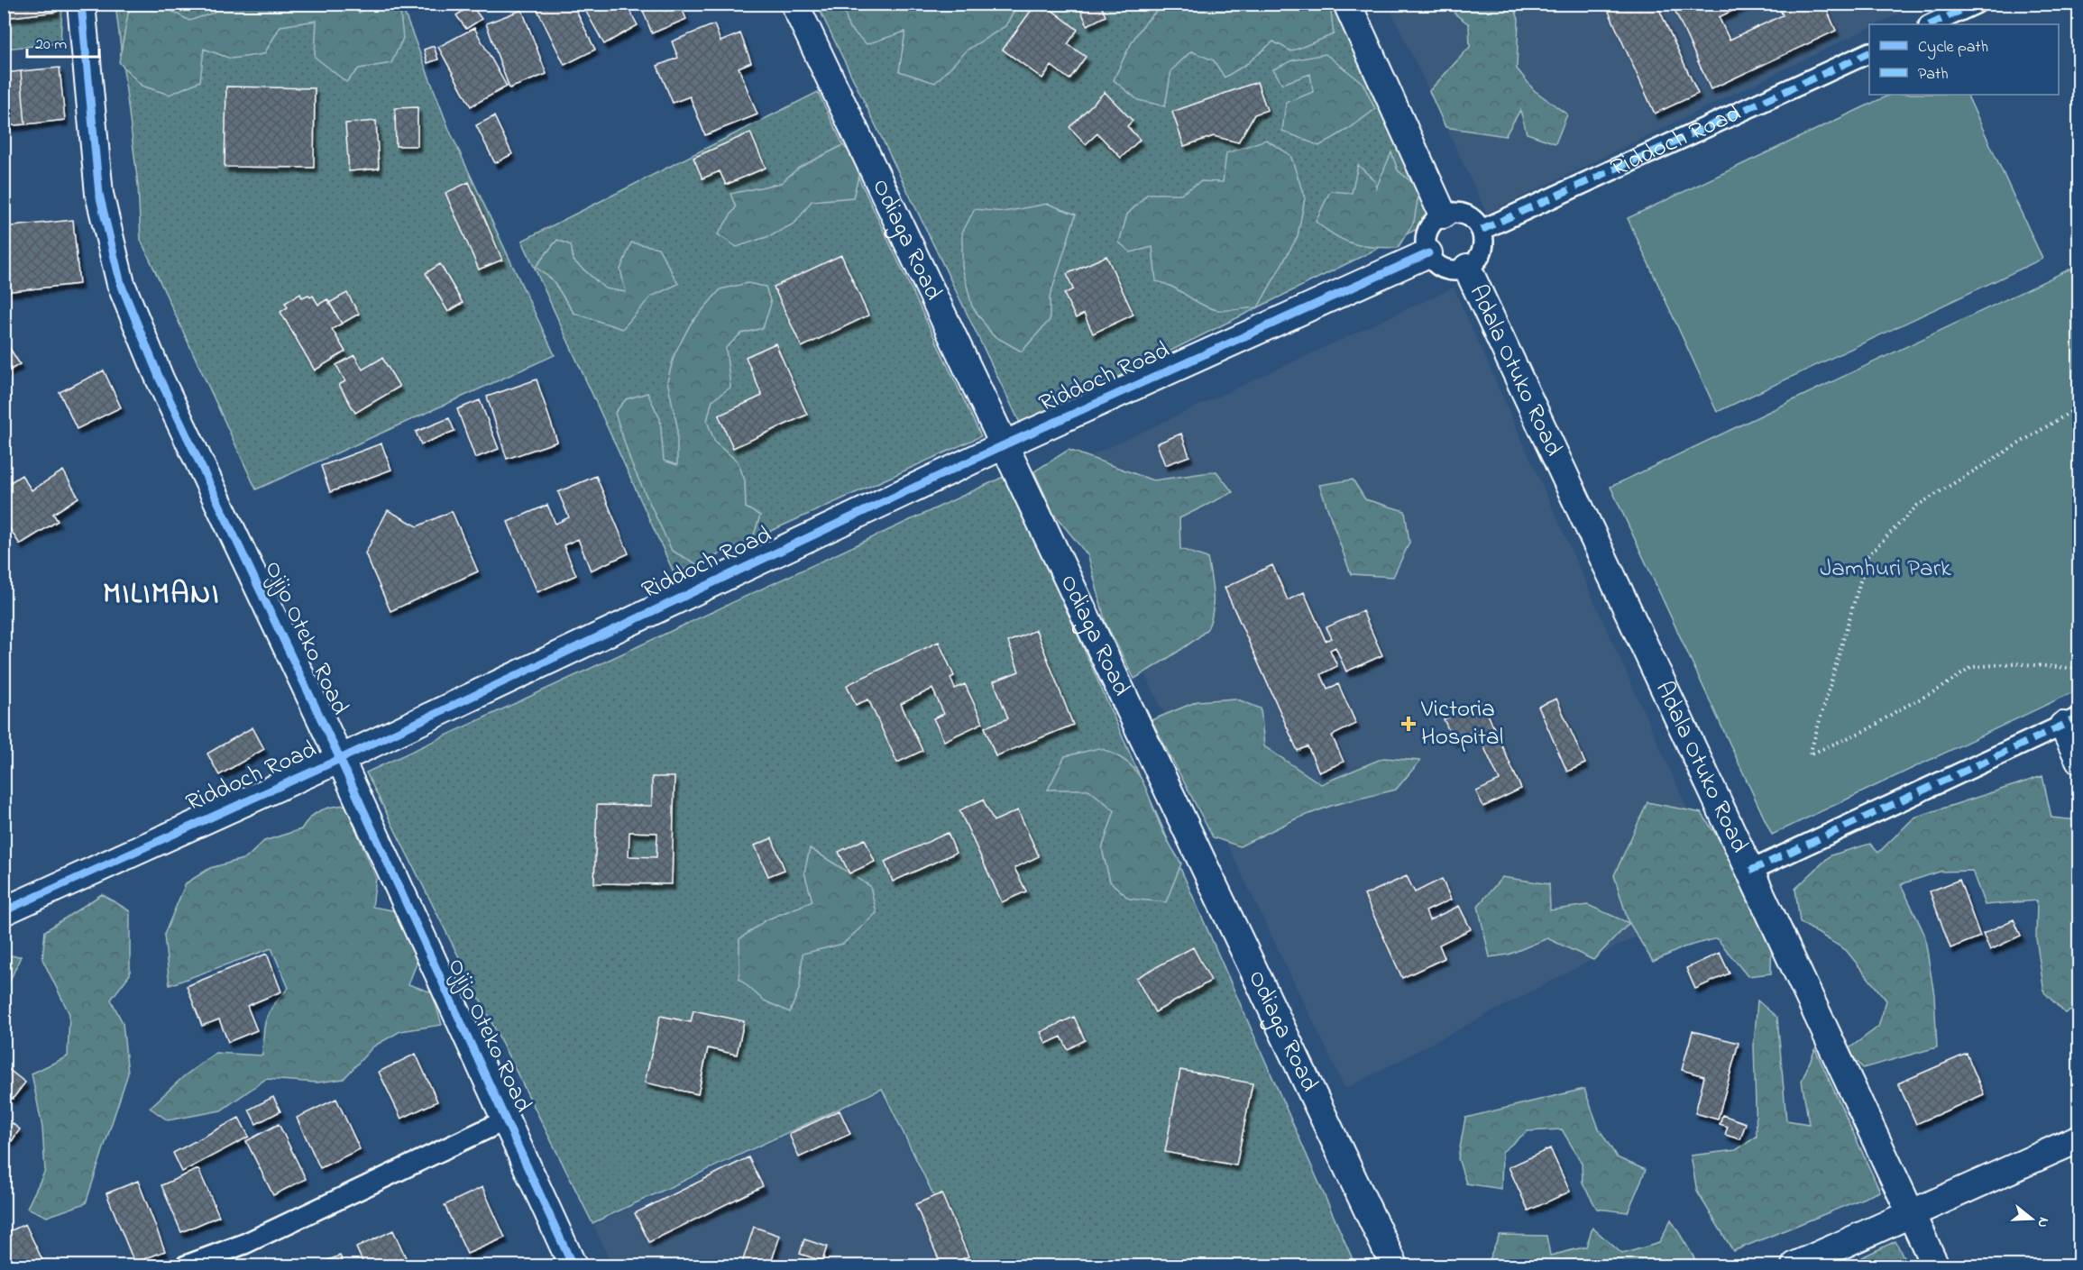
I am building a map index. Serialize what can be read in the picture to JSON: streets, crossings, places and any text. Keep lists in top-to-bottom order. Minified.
{"streets":{"street":["Riddoch Road","Odiaga Road","Adala Otuko Road","Ojijo Oteko Road"]},"crossings":[["Riddoch Road","Odiaga Road"],["Riddoch Road","Adala Otuko Road"],["Riddoch Road","Ojijo Oteko Road"]],"districts":["MILIMANI"],"parks":["Jamhuri Park"],"places":{"health":["Victoria Hospital"]},"legend":["Cycle path","Path"],"scale_bar":"20 m","north":"right"}
